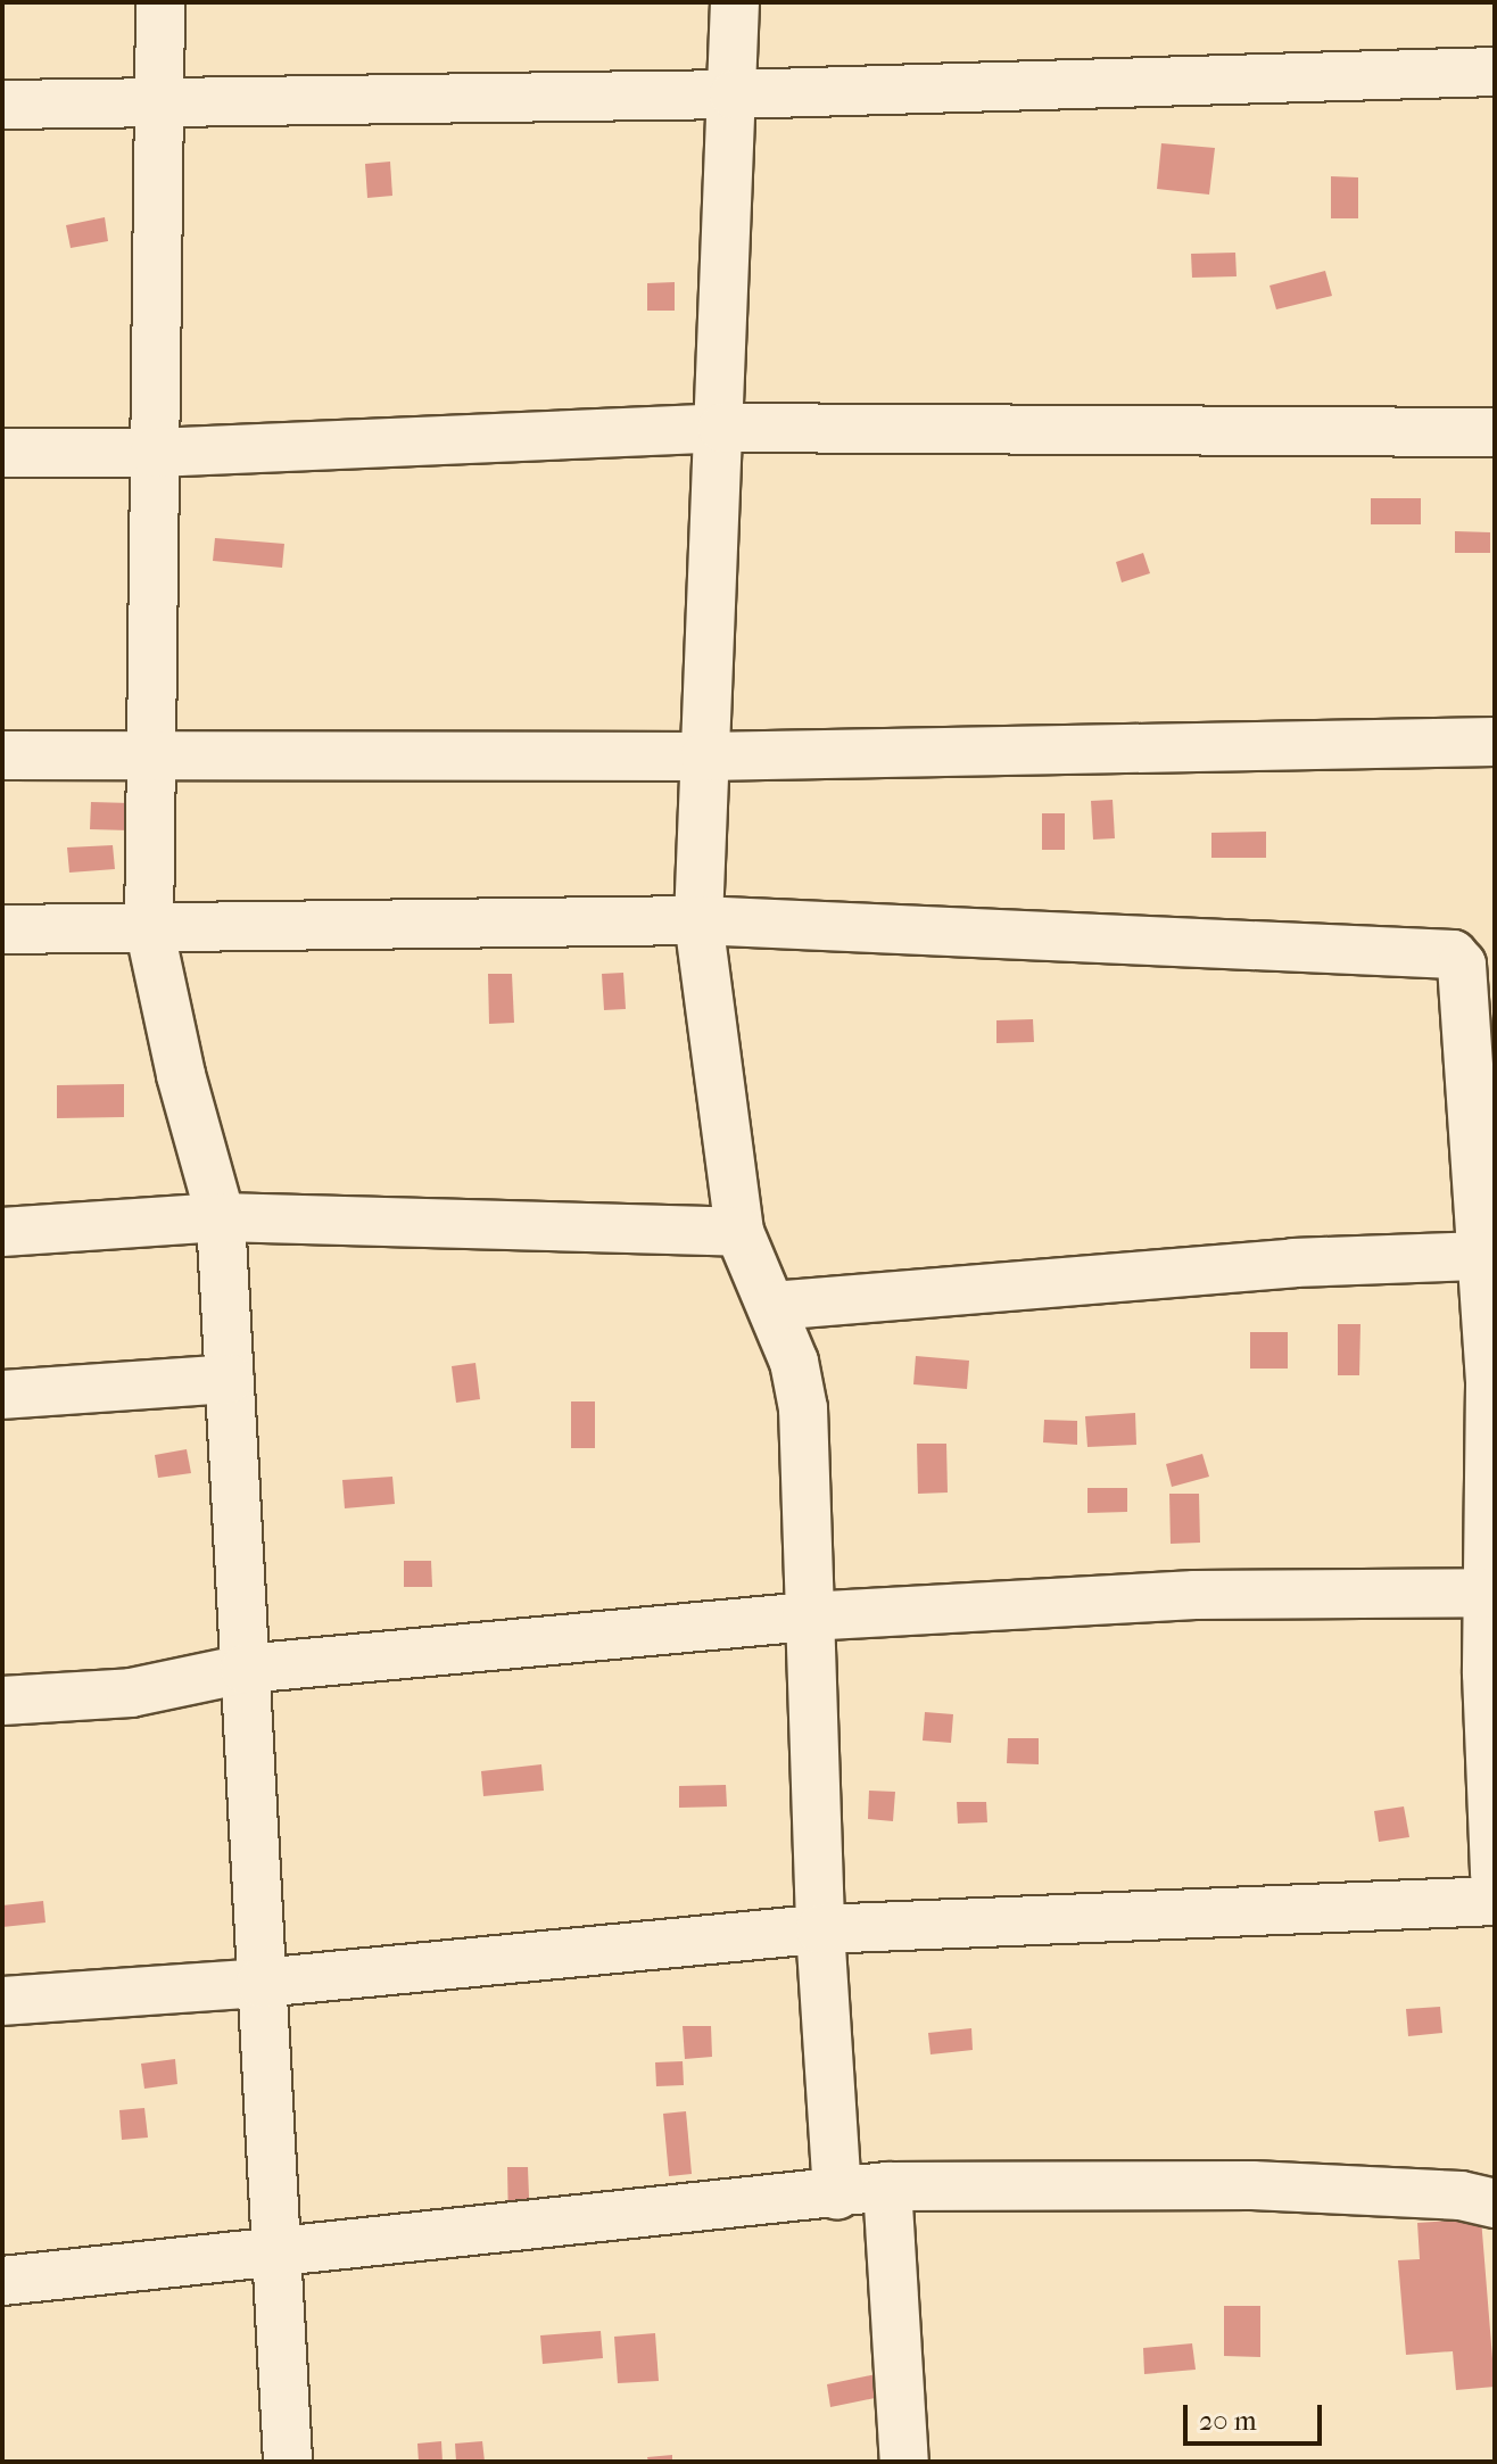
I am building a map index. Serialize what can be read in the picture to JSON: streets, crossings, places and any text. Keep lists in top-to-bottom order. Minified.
{"scale_bar":"20 m"}
